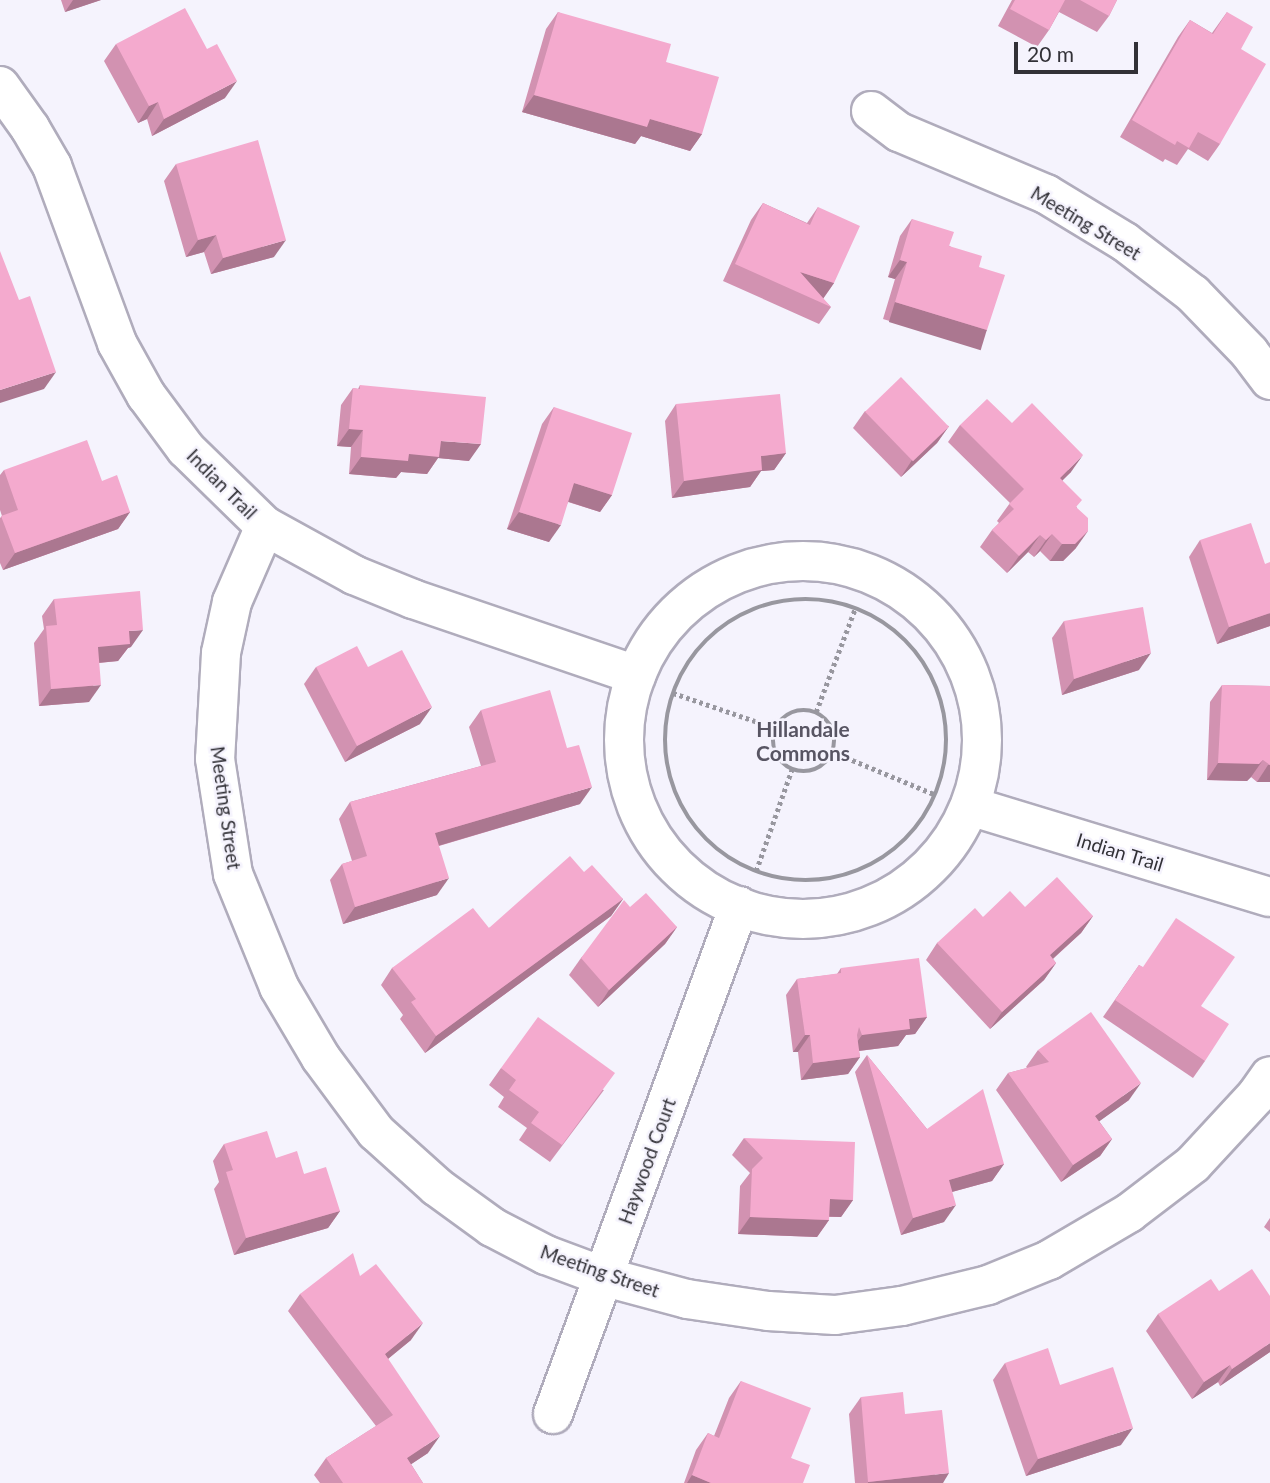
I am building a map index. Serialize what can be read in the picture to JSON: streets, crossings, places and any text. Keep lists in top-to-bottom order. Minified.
{"streets":{"street":["Meeting Street","Indian Trail","Haywood Court"]},"crossings":[["Meeting Street","Indian Trail"],["Meeting Street","Haywood Court"]],"districts":["Hillandale Commons"],"scale_bar":"20 m"}
